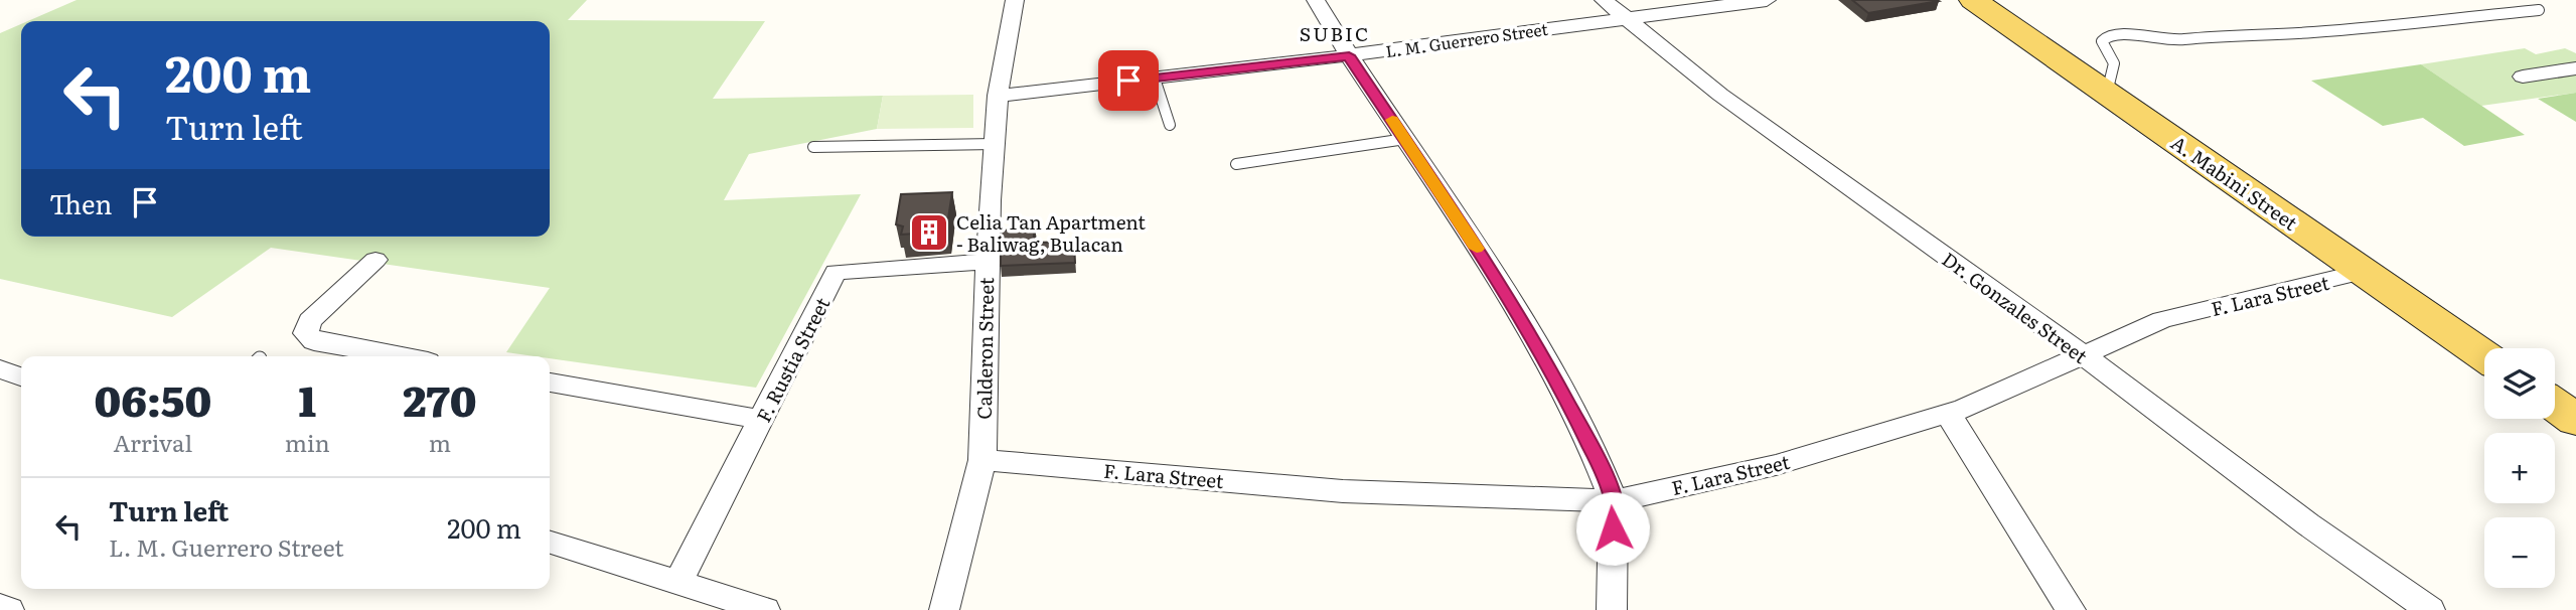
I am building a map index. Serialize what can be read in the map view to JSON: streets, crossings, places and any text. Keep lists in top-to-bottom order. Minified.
{"streets":{"main road":["A. Mabini Street"],"street":["L. M. Guerrero Street","F. Lara Street","Dr. Gonzales Street","Calderon Street","F. Rustia Street"]},"crossings":[["L. M. Guerrero Street","Dr. Gonzales Street"],["L. M. Guerrero Street","Calderon Street"],["A. Mabini Street","F. Lara Street"],["F. Lara Street","Dr. Gonzales Street"],["F. Lara Street","Calderon Street"],["Calderon Street","F. Rustia Street"]],"districts":["SUBIC"],"places":{"building":["Celia Tan Apartment - Baliwag, Bulacan"]},"page":{"turn":["200 m","Turn left"],"then":"Then","map_buttons":["+","−"],"eta":["06:50","Arrival","1","min","270","m"],"list":[{"name":"Turn left","note":"L. M. Guerrero Street","value":"200 m"}]}}
